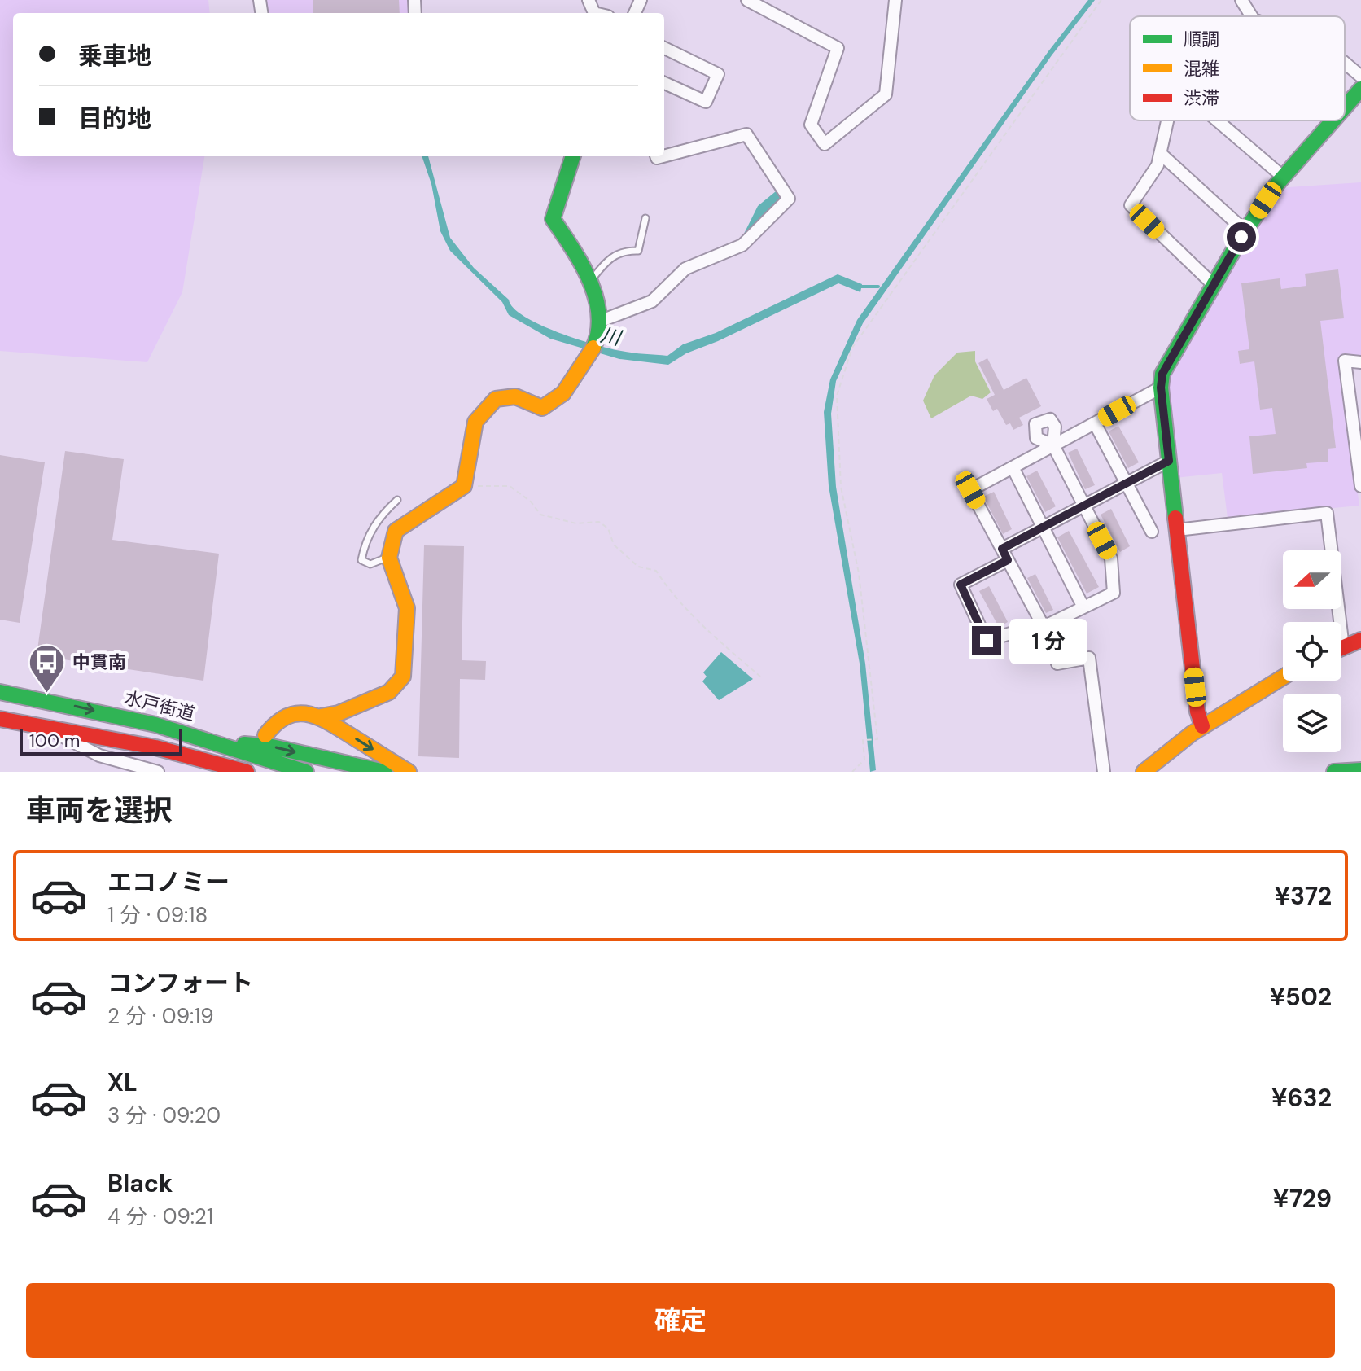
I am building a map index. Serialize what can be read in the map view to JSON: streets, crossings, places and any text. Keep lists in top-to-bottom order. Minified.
{"streets":{"main road":["水戸街道"]},"water":["川"],"places":{"bus stop":["中貫南"]},"legend":["順調","混雑","渋滞"],"scale_bar":"100 m","north":"left","page":{"banner":["乗車地","目的地"],"bubble":"1 分","scale":"100 m","heading":"車両を選択","list":[{"name":"エコノミー","note":"1 分 · 09:18","value":"¥372"},{"name":"コンフォート","note":"2 分 · 09:19","value":"¥502"},{"name":"XL","note":"3 分 · 09:20","value":"¥632"},{"name":"Black","note":"4 分 · 09:21","value":"¥729"}],"buttons":"確定"}}
